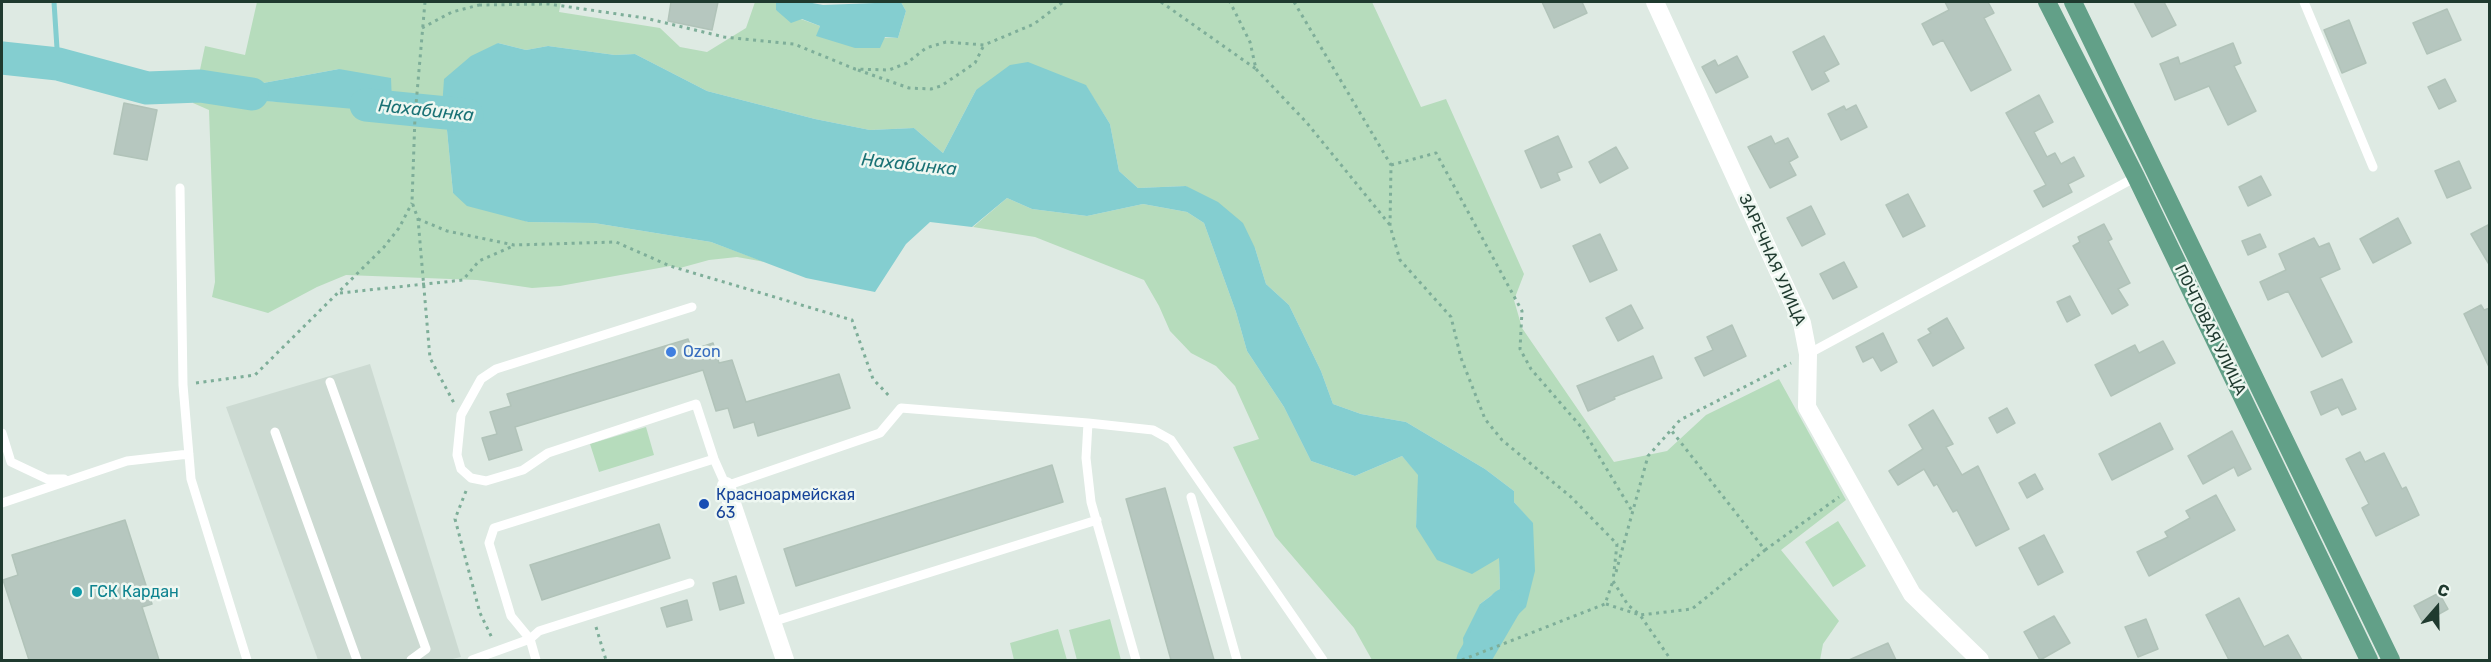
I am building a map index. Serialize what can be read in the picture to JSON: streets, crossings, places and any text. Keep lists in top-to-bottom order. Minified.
{"streets":{"main road":["ПОЧТОВАЯ УЛИЦА"],"street":["ЗАРЕЧНАЯ УЛИЦА"]},"water":["Нахабинка"],"places":["Ozon","Красноармейская 63","ГСК Кардан"],"north":"top"}
